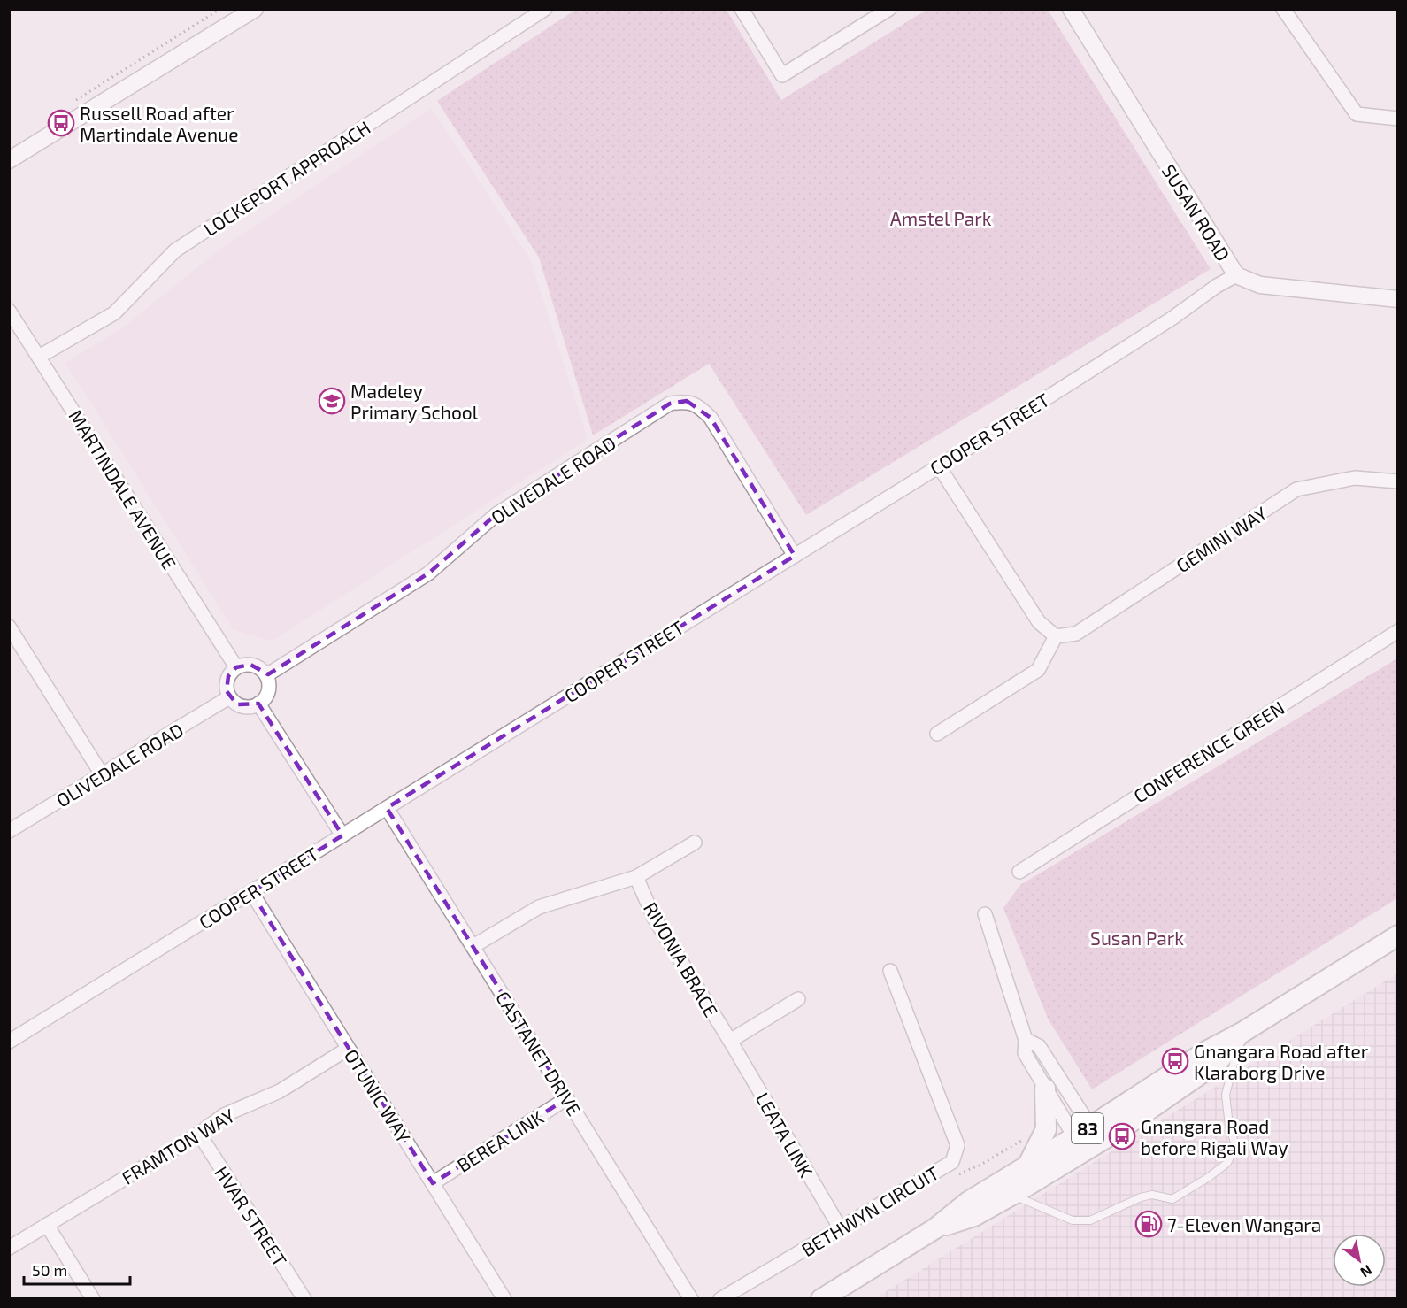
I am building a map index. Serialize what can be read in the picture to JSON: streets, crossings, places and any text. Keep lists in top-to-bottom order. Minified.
{"streets":{"main road":["83"],"street":["LOCKEPORT APPROACH","SUSAN ROAD","COOPER STREET","OLIVEDALE ROAD","MARTINDALE AVENUE","GEMINI WAY","CONFERENCE GREEN","RIVONIA BRACE","CASTANET DRIVE","OTUNIC WAY","LEATA LINK","BEREA LINK","FRAMTON WAY","BETHWYN CIRCUIT","HVAR STREET"]},"crossings":[["LOCKEPORT APPROACH","MARTINDALE AVENUE"],["SUSAN ROAD","COOPER STREET"],["COOPER STREET","OLIVEDALE ROAD"],["COOPER STREET","CASTANET DRIVE"],["COOPER STREET","OTUNIC WAY"],["OLIVEDALE ROAD","MARTINDALE AVENUE"],["RIVONIA BRACE","LEATA LINK"],["CASTANET DRIVE","BEREA LINK"],["OTUNIC WAY","BEREA LINK"],["OTUNIC WAY","FRAMTON WAY"],["LEATA LINK","BETHWYN CIRCUIT"],["FRAMTON WAY","HVAR STREET"]],"parks":["Amstel Park","Susan Park"],"places":{"bus stop":["Russell Road after Martindale Avenue","Gnangara Road after Klaraborg Drive","Gnangara Road before Rigali Way"],"school or university":["Madeley Primary School"],"fuel station":["7-Eleven Wangara"]},"scale_bar":"50 m","north":"bottom right"}
